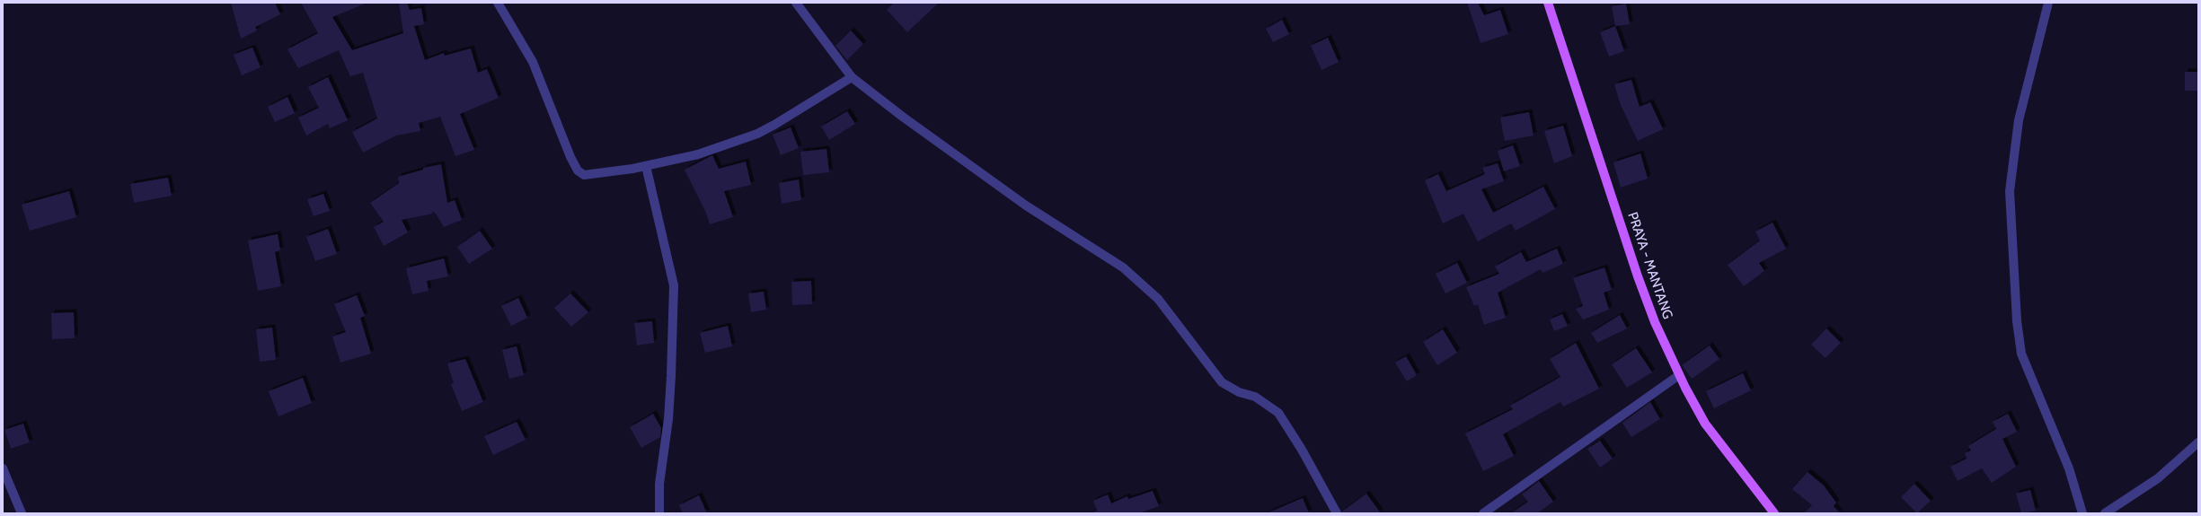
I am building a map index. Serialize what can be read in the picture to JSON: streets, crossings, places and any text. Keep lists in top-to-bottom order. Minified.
{"streets":{"main road":["PRAYA - MANTANG"]}}
